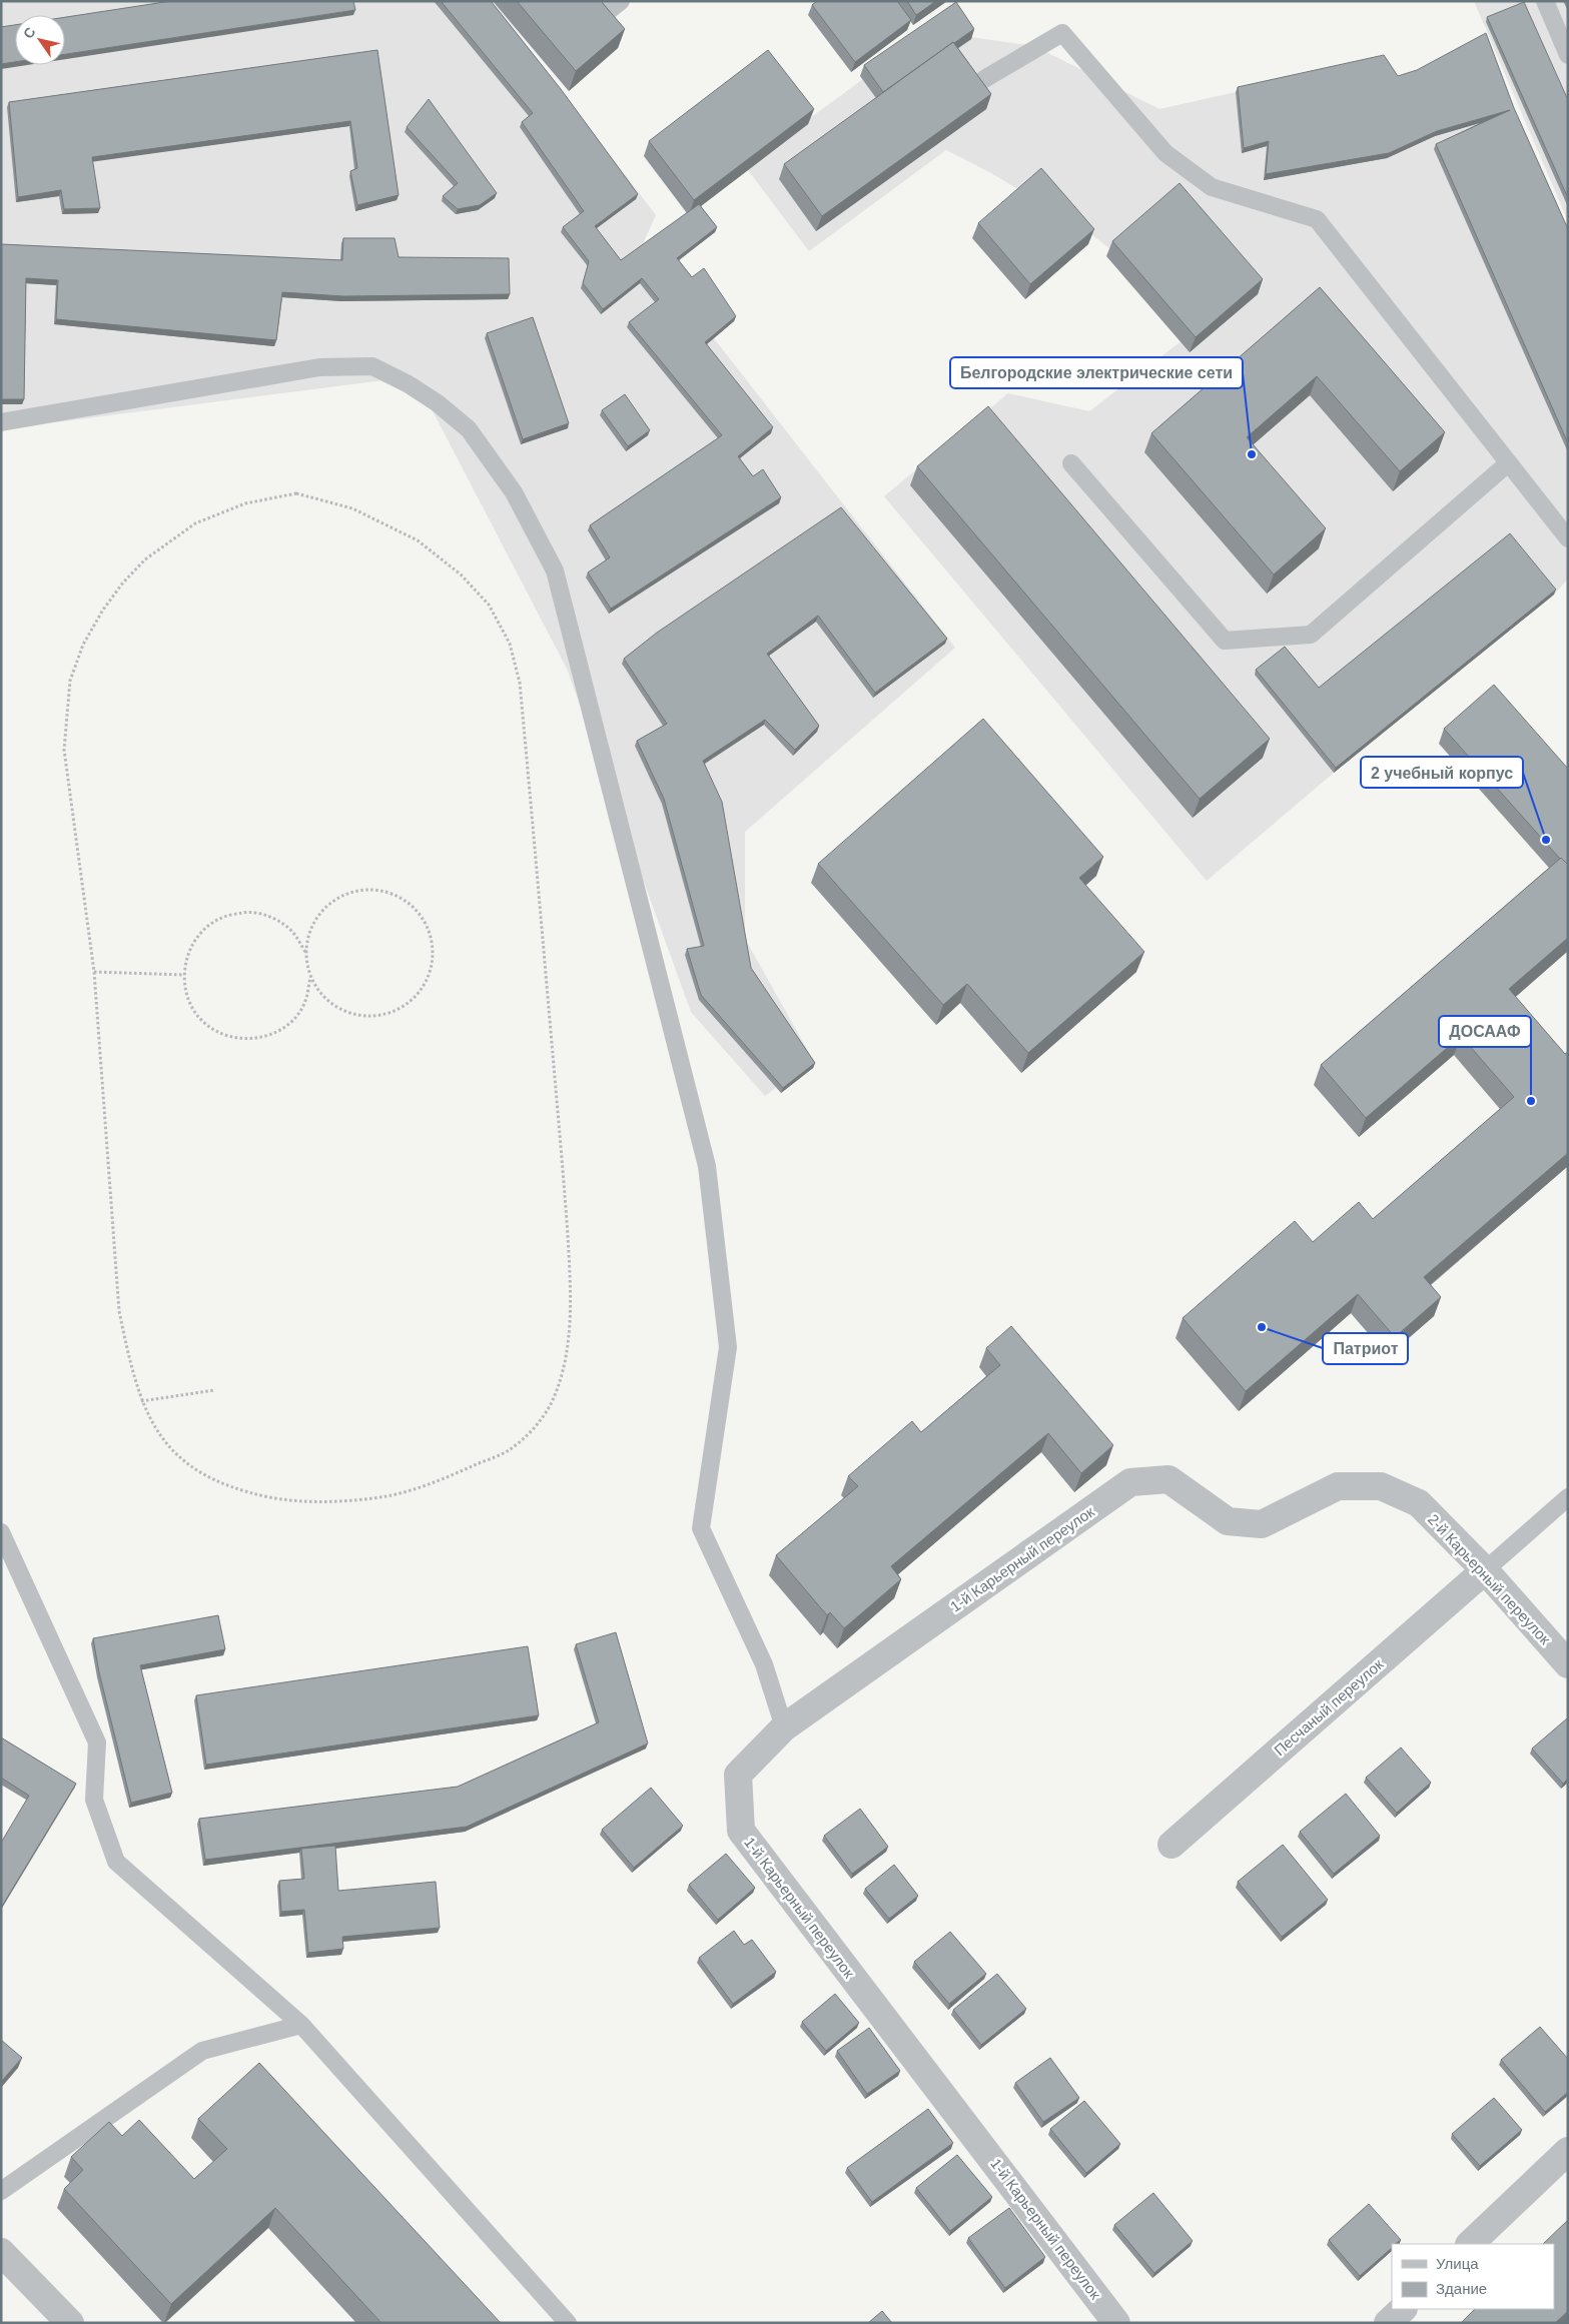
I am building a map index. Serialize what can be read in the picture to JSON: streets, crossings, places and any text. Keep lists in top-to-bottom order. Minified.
{"streets":{"street":["1-й Карьерный переулок","2-й Карьерный переулок","Песчаный переулок"]},"crossings":[["1-й Карьерный переулок","2-й Карьерный переулок"],["2-й Карьерный переулок","Песчаный переулок"]],"places":["Белгородские электрические сети","2 учебный корпус","ДОСААФ","Патриот"],"legend":["Улица","Здание"],"north":"top left"}
